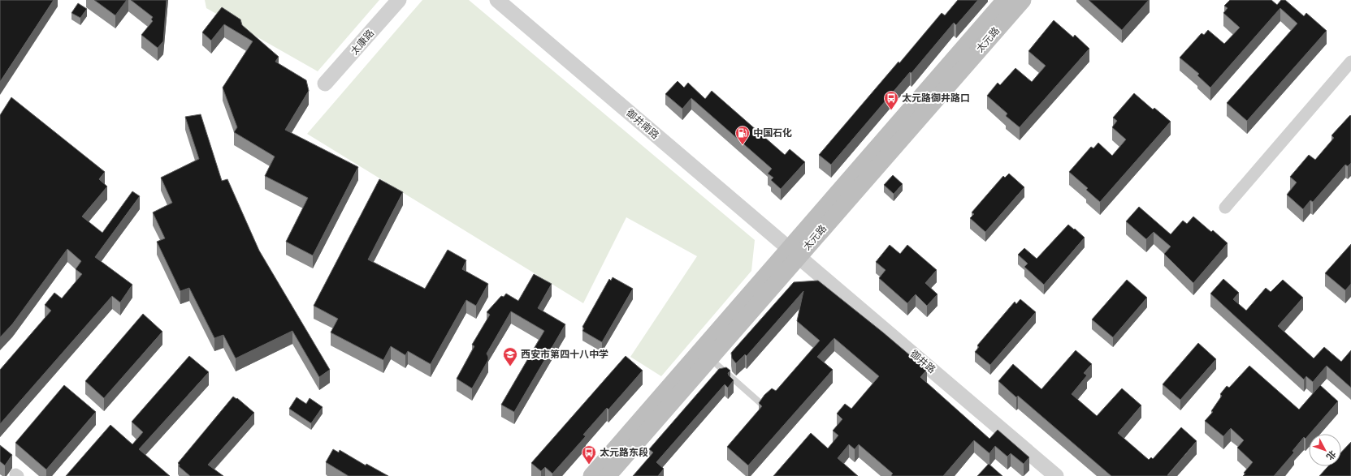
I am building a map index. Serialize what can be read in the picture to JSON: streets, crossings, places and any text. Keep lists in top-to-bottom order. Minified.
{"streets":{"main road":["太元路"],"street":["太康路","御井南路","御井路"]},"crossings":[["太元路","御井南路"],["太元路","御井路"],["御井南路","御井路"]],"places":{"bus stop":["太元路御井路口","太元路东段"],"fuel station":["中国石化"],"school or university":["西安市第四十八中学"]},"north":"bottom right"}
